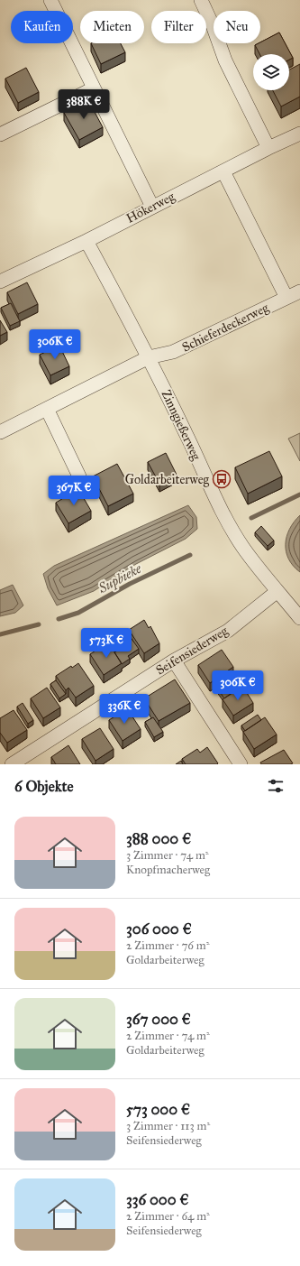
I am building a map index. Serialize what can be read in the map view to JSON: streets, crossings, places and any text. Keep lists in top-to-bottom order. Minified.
{"streets":{"street":["Hökerweg","Schieferdeckerweg","Zinngießerweg","Seifensiederweg"]},"crossings":[["Hökerweg","Zinngießerweg"],["Schieferdeckerweg","Zinngießerweg"],["Zinngießerweg","Seifensiederweg"]],"water":["Supbieke"],"places":{"bus stop":["Goldarbeiterweg"]},"page":{"chip":["Kaufen","Mieten","Filter","Neu"],"price":["388K €","306K €","367K €","573K €","306K €","336K €"],"heading":"6 Objekte","list":[{"name":"388 000 €","note":"3 Zimmer · 74 m² · Knopfmacherweg"},{"name":"306 000 €","note":"2 Zimmer · 76 m² · Goldarbeiterweg"},{"name":"367 000 €","note":"2 Zimmer · 74 m² · Goldarbeiterweg"},{"name":"573 000 €","note":"3 Zimmer · 113 m² · Seifensiederweg"},{"name":"336 000 €","note":"2 Zimmer · 64 m² · Seifensiederweg"}]}}
